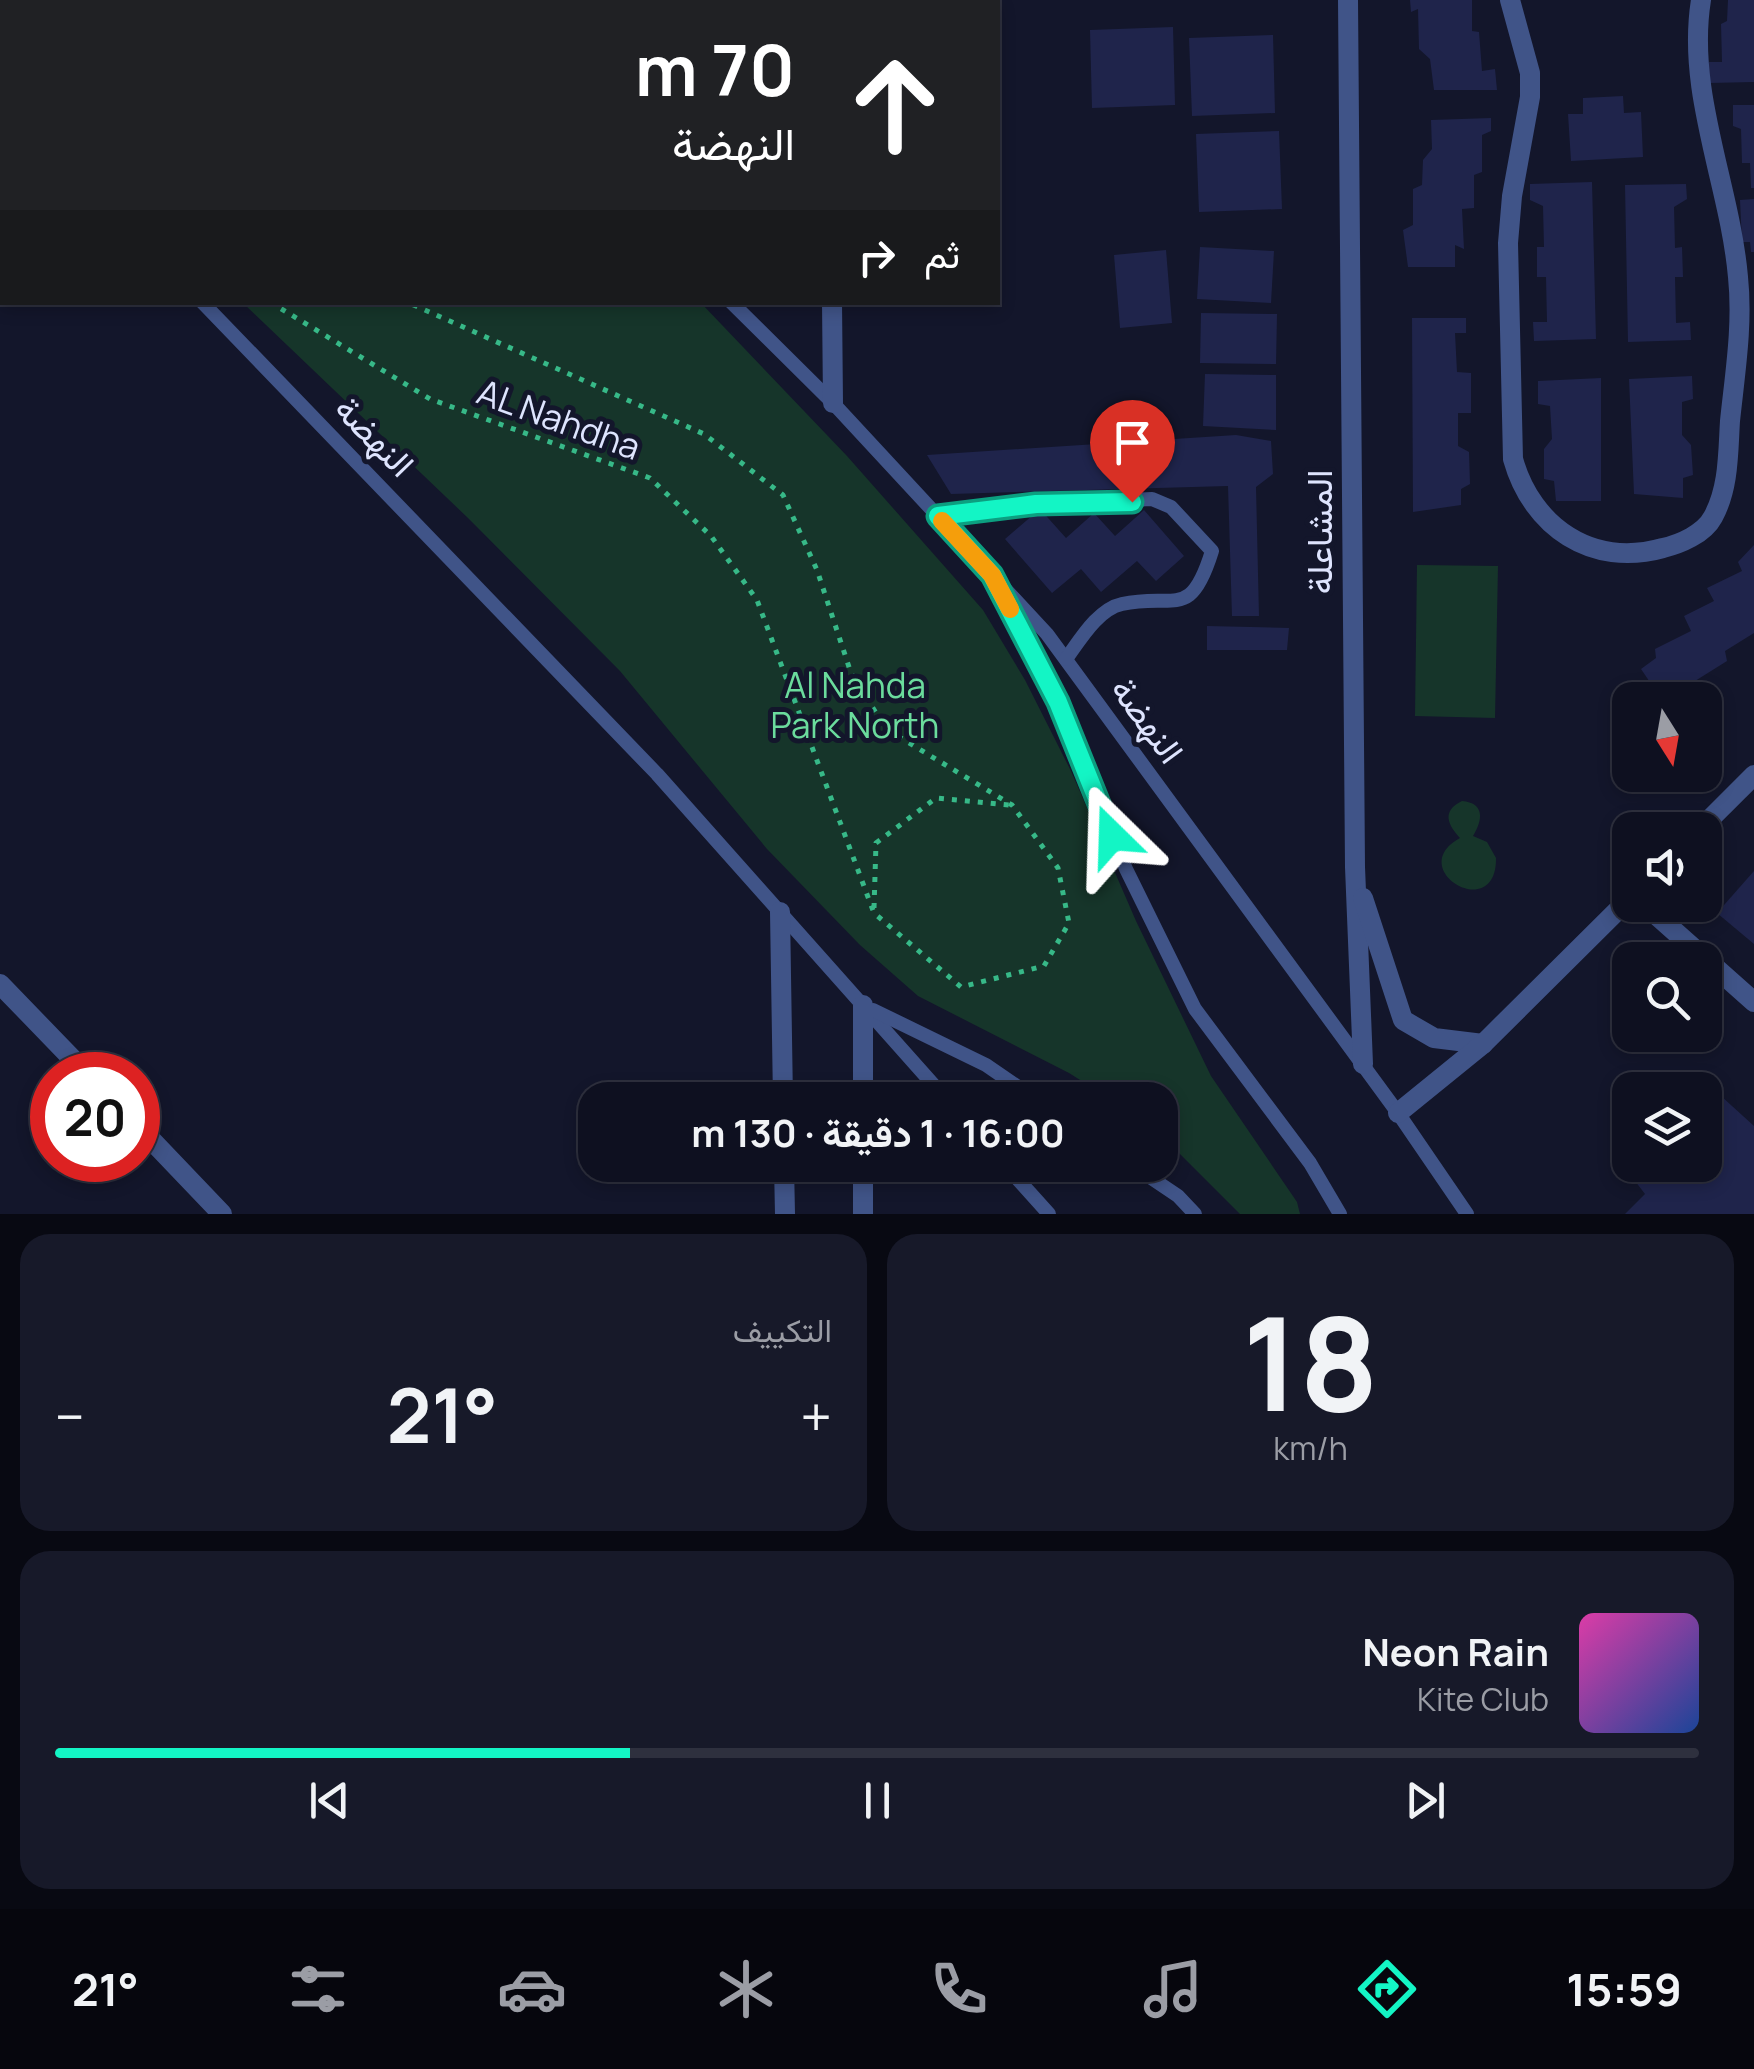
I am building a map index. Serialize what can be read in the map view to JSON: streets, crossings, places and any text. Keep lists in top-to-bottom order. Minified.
{"streets":{"street":["المشاعلة"],"lane":["النهضة"],"path":["AL Nahdha"]},"crossings":[["النهضة","المشاعلة"]],"parks":["Al Nahda Park North"],"north":"bottom","page":{"turn":["70 m","النهضة"],"then":"ثم","limit":"20","trip":"16:00 · 1 دقيقة · 130 m","tile":[["18","km/h"],"التكييف"],"heat":["−","21°","+"],"song":["Neon Rain","Kite Club"],"tabs":["15:59","21°"]}}
